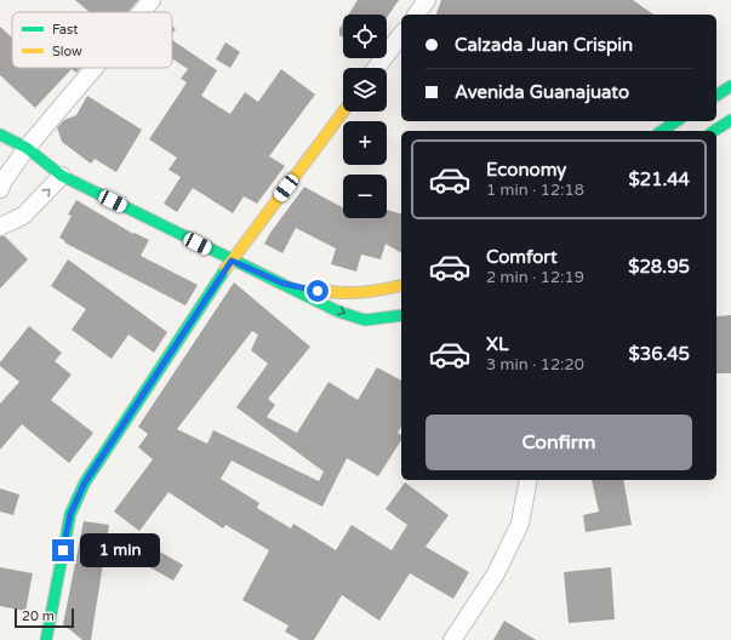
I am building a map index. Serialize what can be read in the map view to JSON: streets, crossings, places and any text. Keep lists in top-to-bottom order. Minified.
{"legend":["Fast","Slow"],"scale_bar":"20 m","page":{"map_buttons":["+","−"],"banner":["Calzada Juan Crispin","Avenida Guanajuato"],"list":[{"name":"Economy","note":"1 min · 12:18","value":"$21.44"},{"name":"Comfort","note":"2 min · 12:19","value":"$28.95"},{"name":"XL","note":"3 min · 12:20","value":"$36.45"}],"buttons":"Confirm","bubble":"1 min","scale":"20 m"}}
